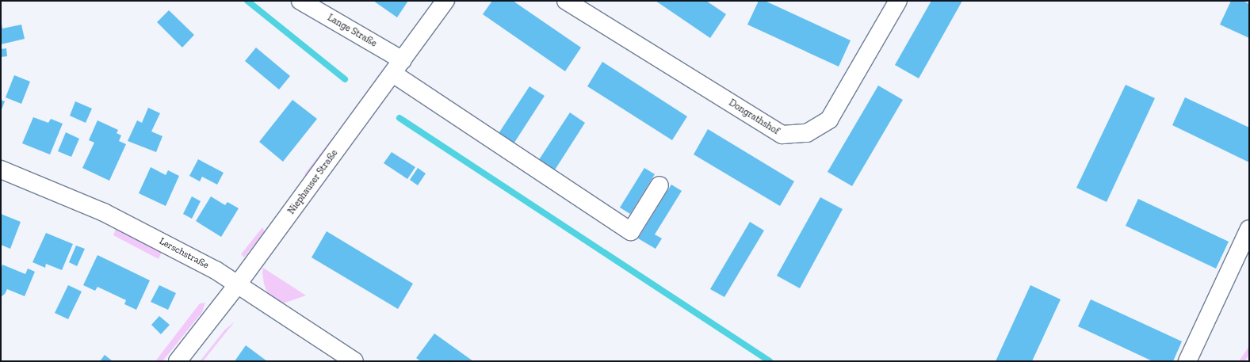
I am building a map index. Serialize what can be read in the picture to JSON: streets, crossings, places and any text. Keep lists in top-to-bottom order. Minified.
{"streets":{"street":["Lange Straße","Dongrathshof","Niephauser Straße","Lerschstraße"]},"crossings":[["Lange Straße","Niephauser Straße"],["Niephauser Straße","Lerschstraße"]]}
